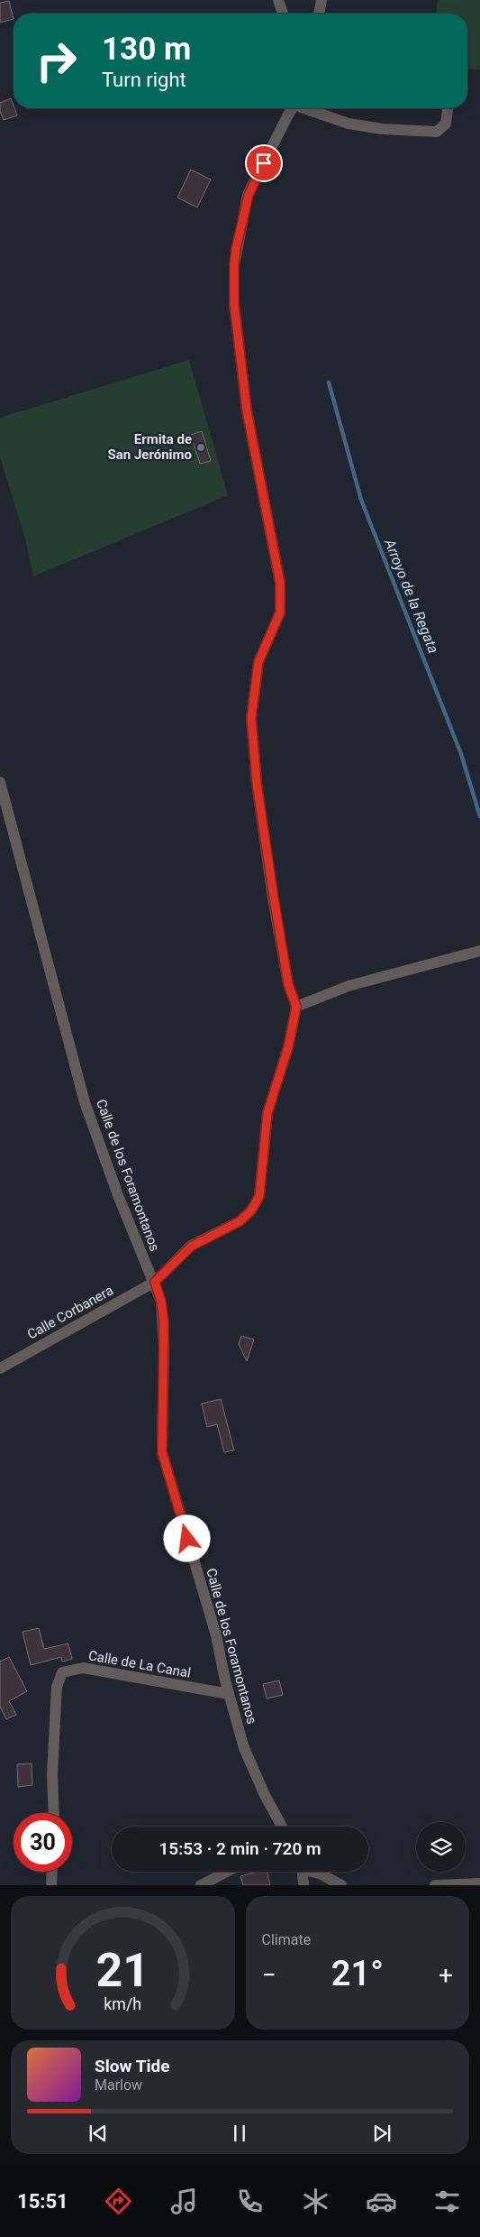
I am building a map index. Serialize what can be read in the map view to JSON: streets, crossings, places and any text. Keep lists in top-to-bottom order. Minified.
{"streets":{"street":["Calle de los Foramontanos","Calle Corbanera","Calle de La Canal"]},"crossings":[["Calle de los Foramontanos","Calle Corbanera"],["Calle de los Foramontanos","Calle de La Canal"]],"water":["Arroyo de la Regata"],"places":["Ermita de San Jerónimo"],"page":{"turn":["130 m","Turn right"],"limit":"30","trip":"15:53 · 2 min · 720 m","tile":"Climate","heat":["−","21°","+"],"song":["Slow Tide","Marlow"],"tabs":"15:51","gauge":["21","km/h"]}}
